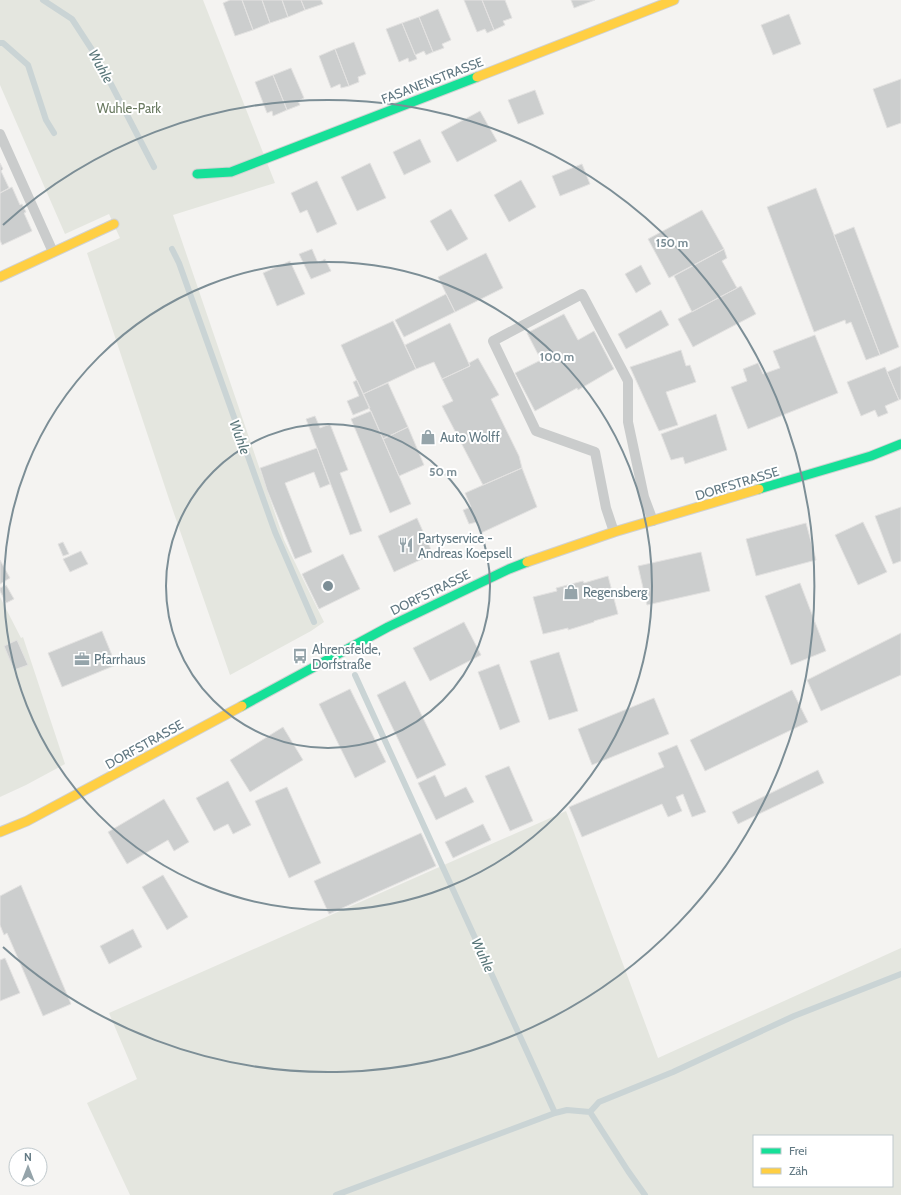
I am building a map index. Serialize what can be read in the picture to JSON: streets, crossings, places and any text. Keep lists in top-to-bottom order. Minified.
{"streets":{"main road":["FASANENSTRASSE","DORFSTRASSE"]},"water":["Wuhle"],"parks":["Wuhle-Park"],"places":{"shop":["Auto Wolff","Regensberg"],"restaurant":["Partyservice - Andreas Koepsell"],"bus stop":["Ahrensfelde, Dorfstraße"],"office":["Pfarrhaus"]},"legend":["Frei","Zäh"],"north":"top","rings":["150 m","100 m","50 m"]}
